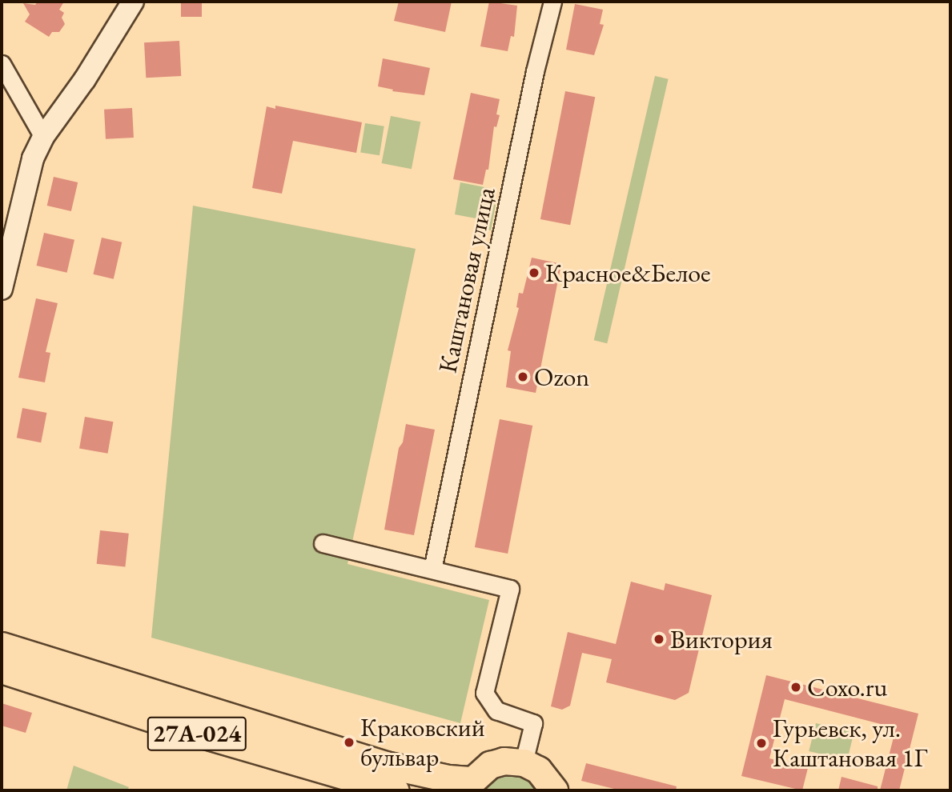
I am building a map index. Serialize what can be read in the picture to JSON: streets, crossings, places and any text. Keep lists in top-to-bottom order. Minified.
{"streets":{"main road":["27А-024"],"street":["Каштановая улица"]},"places":["Красное&Белое","Ozon","Виктория","Coxo.ru","Краковский бульвар","Гурьевск, ул. Каштановая 1Г"]}
